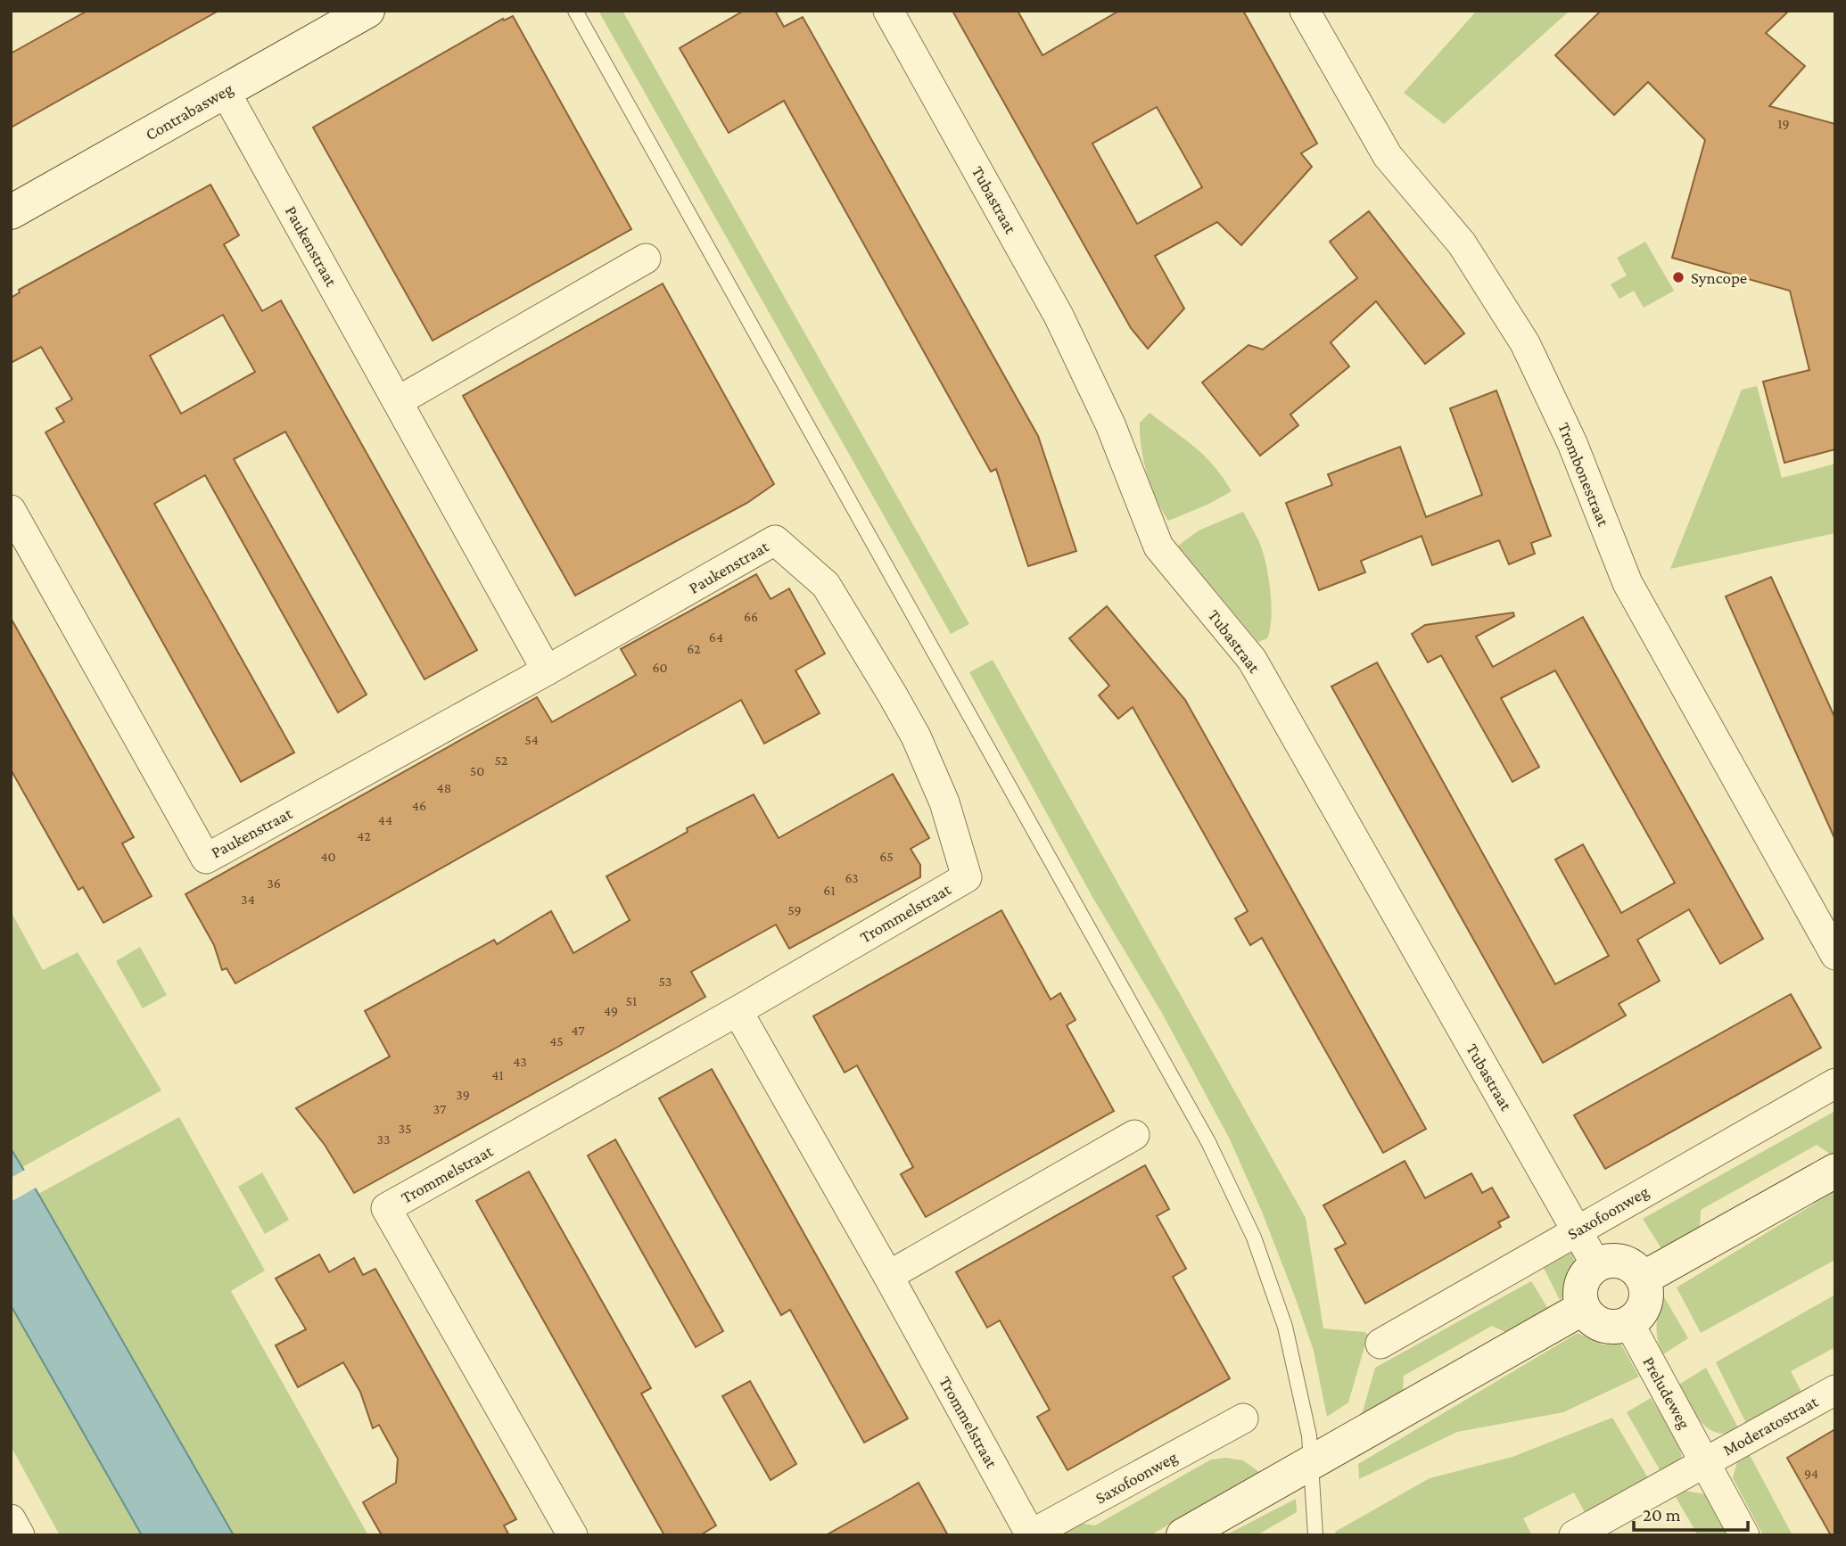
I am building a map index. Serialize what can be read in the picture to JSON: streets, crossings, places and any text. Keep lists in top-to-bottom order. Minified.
{"streets":{"street":["Contrabasweg","Tubastraat","Paukenstraat","Trombonestraat","Trommelstraat","Saxofoonweg","Preludeweg","Moderatostraat"]},"crossings":[["Contrabasweg","Paukenstraat"],["Tubastraat","Saxofoonweg"],["Tubastraat","Preludeweg"],["Paukenstraat","Trommelstraat"],["Trommelstraat","Saxofoonweg"],["Preludeweg","Moderatostraat"]],"places":["Syncope"],"house_numbers":["19","66","64","62","60","54","52","50","48","46","44","42","40","65","63","36","61","34","59","53","51","49","47","45","43","41","39","37","35","33","94"],"scale_bar":"20 m"}
